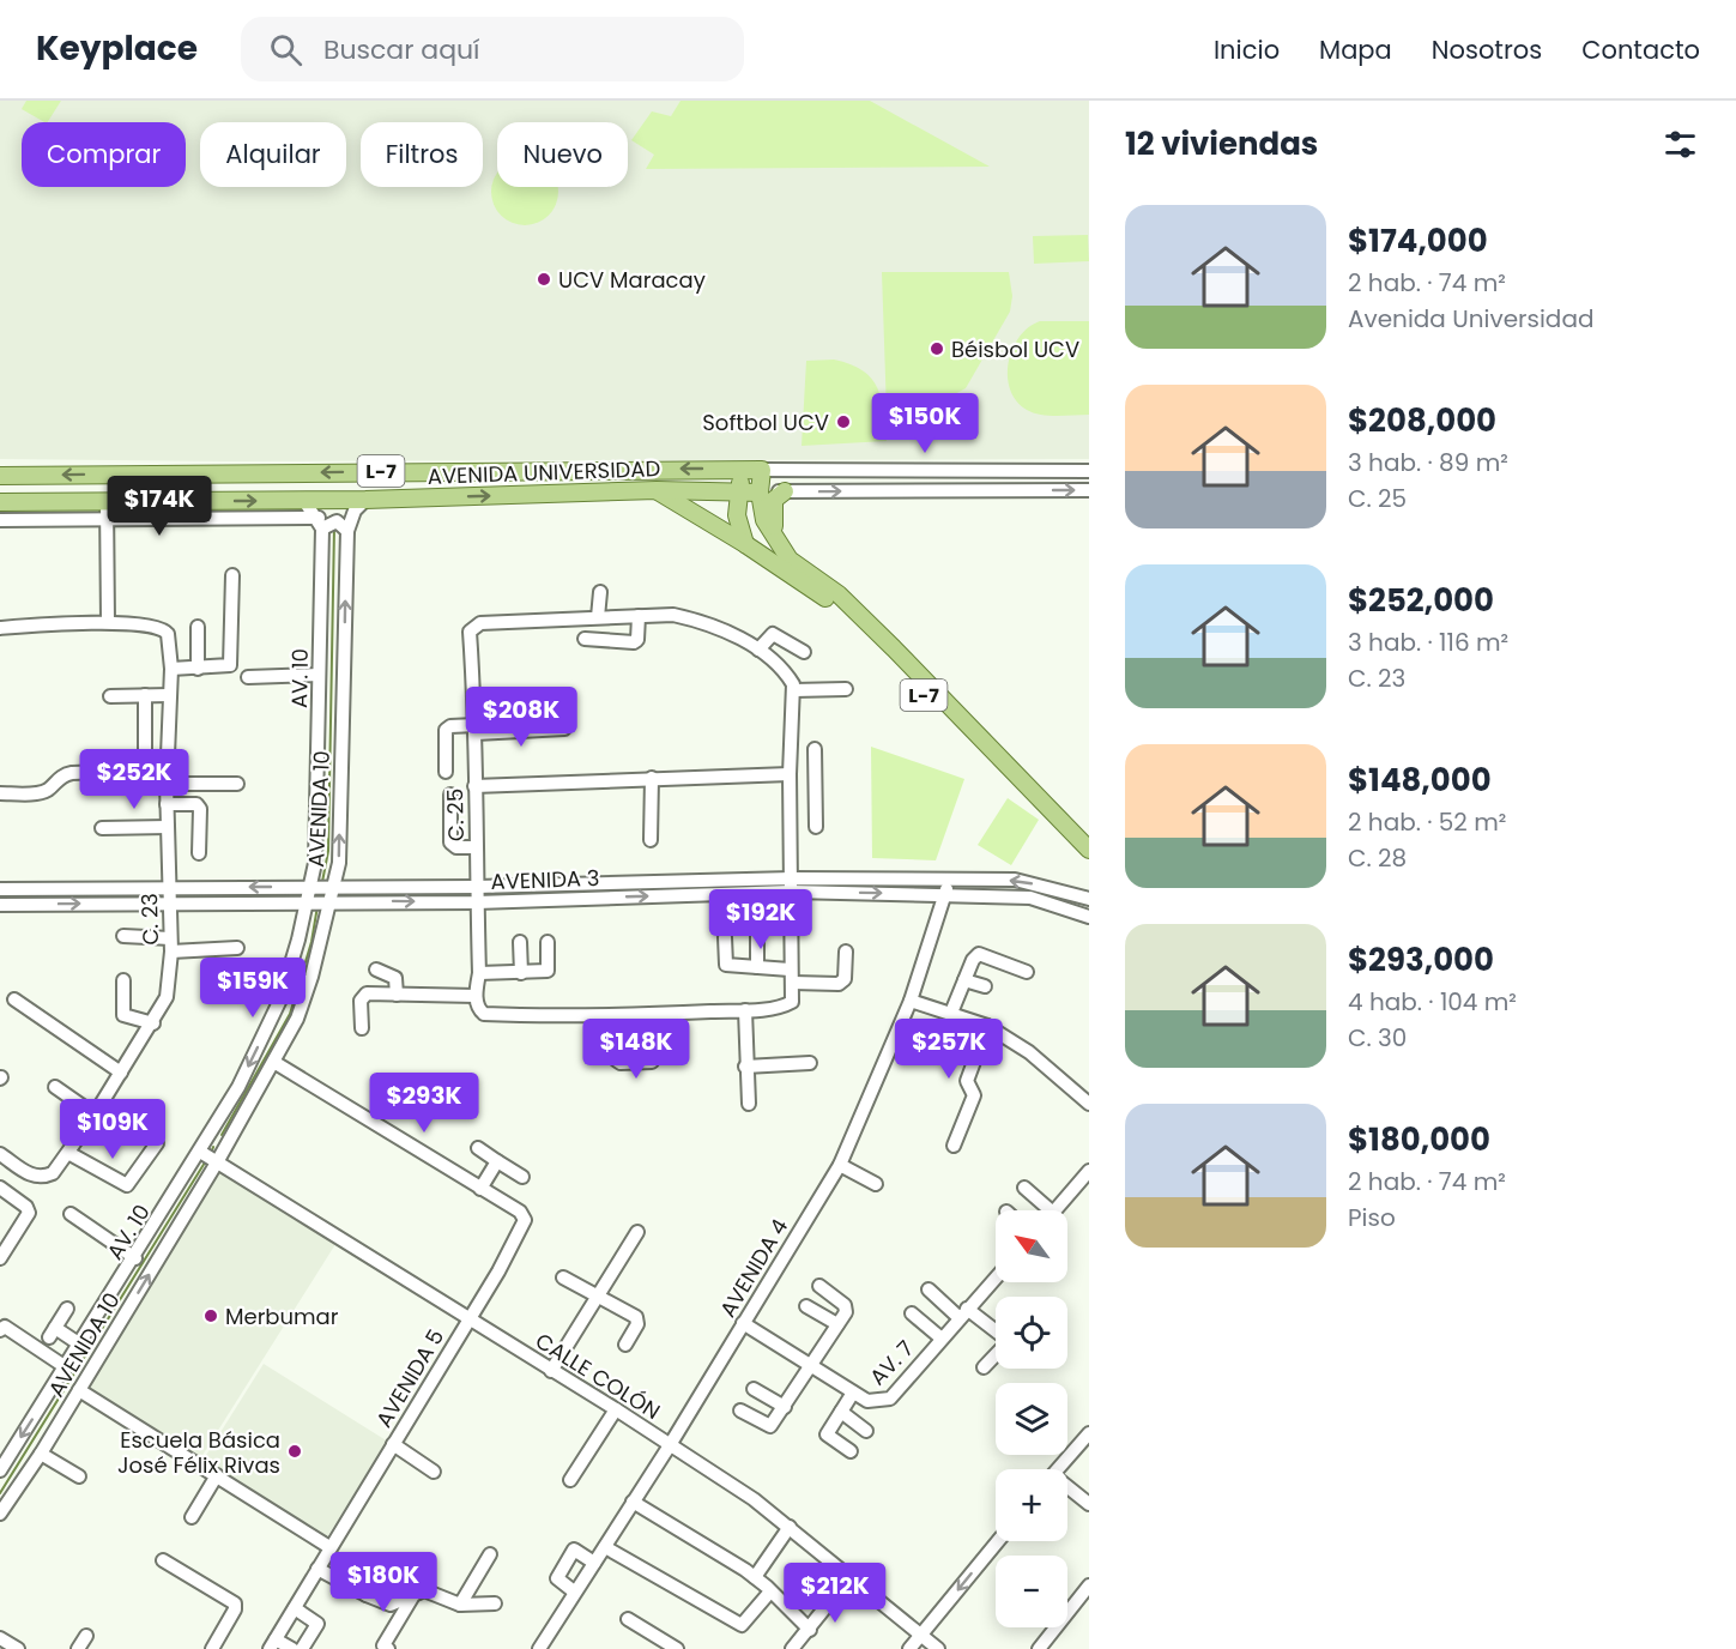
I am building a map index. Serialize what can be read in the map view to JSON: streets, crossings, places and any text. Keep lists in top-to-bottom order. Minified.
{"streets":{"main road":["L-7","AVENIDA UNIVERSIDAD"],"street":["AV. 10","AVENIDA 10","C. 25","AVENIDA 3","C. 23","AVENIDA 4","AV. 7","CALLE COLÓN","AVENIDA 5"]},"crossings":[["L-7","AVENIDA UNIVERSIDAD"],["AVENIDA UNIVERSIDAD","AVENIDA 10"],["AV. 10","AVENIDA 3"],["AV. 10","CALLE COLÓN"],["AVENIDA 10","AVENIDA 3"],["AVENIDA 10","CALLE COLÓN"],["C. 25","AVENIDA 3"],["AVENIDA 3","C. 23"],["AVENIDA 3","AVENIDA 4"],["AVENIDA 4","AV. 7"],["AVENIDA 4","CALLE COLÓN"],["CALLE COLÓN","AVENIDA 5"]],"one_way":["AV. 10","AVENIDA 10"],"places":["UCV Maracay","Béisbol UCV","Softbol UCV","Merbumar","Escuela Básica José Félix Rivas"],"north":"top left","page":{"header":"Keyplace","search":"Buscar aquí","nav":["Inicio","Mapa","Nosotros","Contacto"],"heading":"12 viviendas","chip":["Comprar","Alquilar","Filtros","Nuevo"],"list":[{"name":"$174,000","note":"2 hab. · 74 m² · Avenida Universidad"},{"name":"$208,000","note":"3 hab. · 89 m² · C. 25"},{"name":"$252,000","note":"3 hab. · 116 m² · C. 23"},{"name":"$148,000","note":"2 hab. · 52 m² · C. 28"},{"name":"$293,000","note":"4 hab. · 104 m² · C. 30"},{"name":"$180,000","note":"2 hab. · 74 m² · Piso"}],"price":["$150K","$174K","$208K","$252K","$192K","$159K","$148K","$257K","$293K","$109K","$180K","$212K"],"map_buttons":["+","−"]}}
